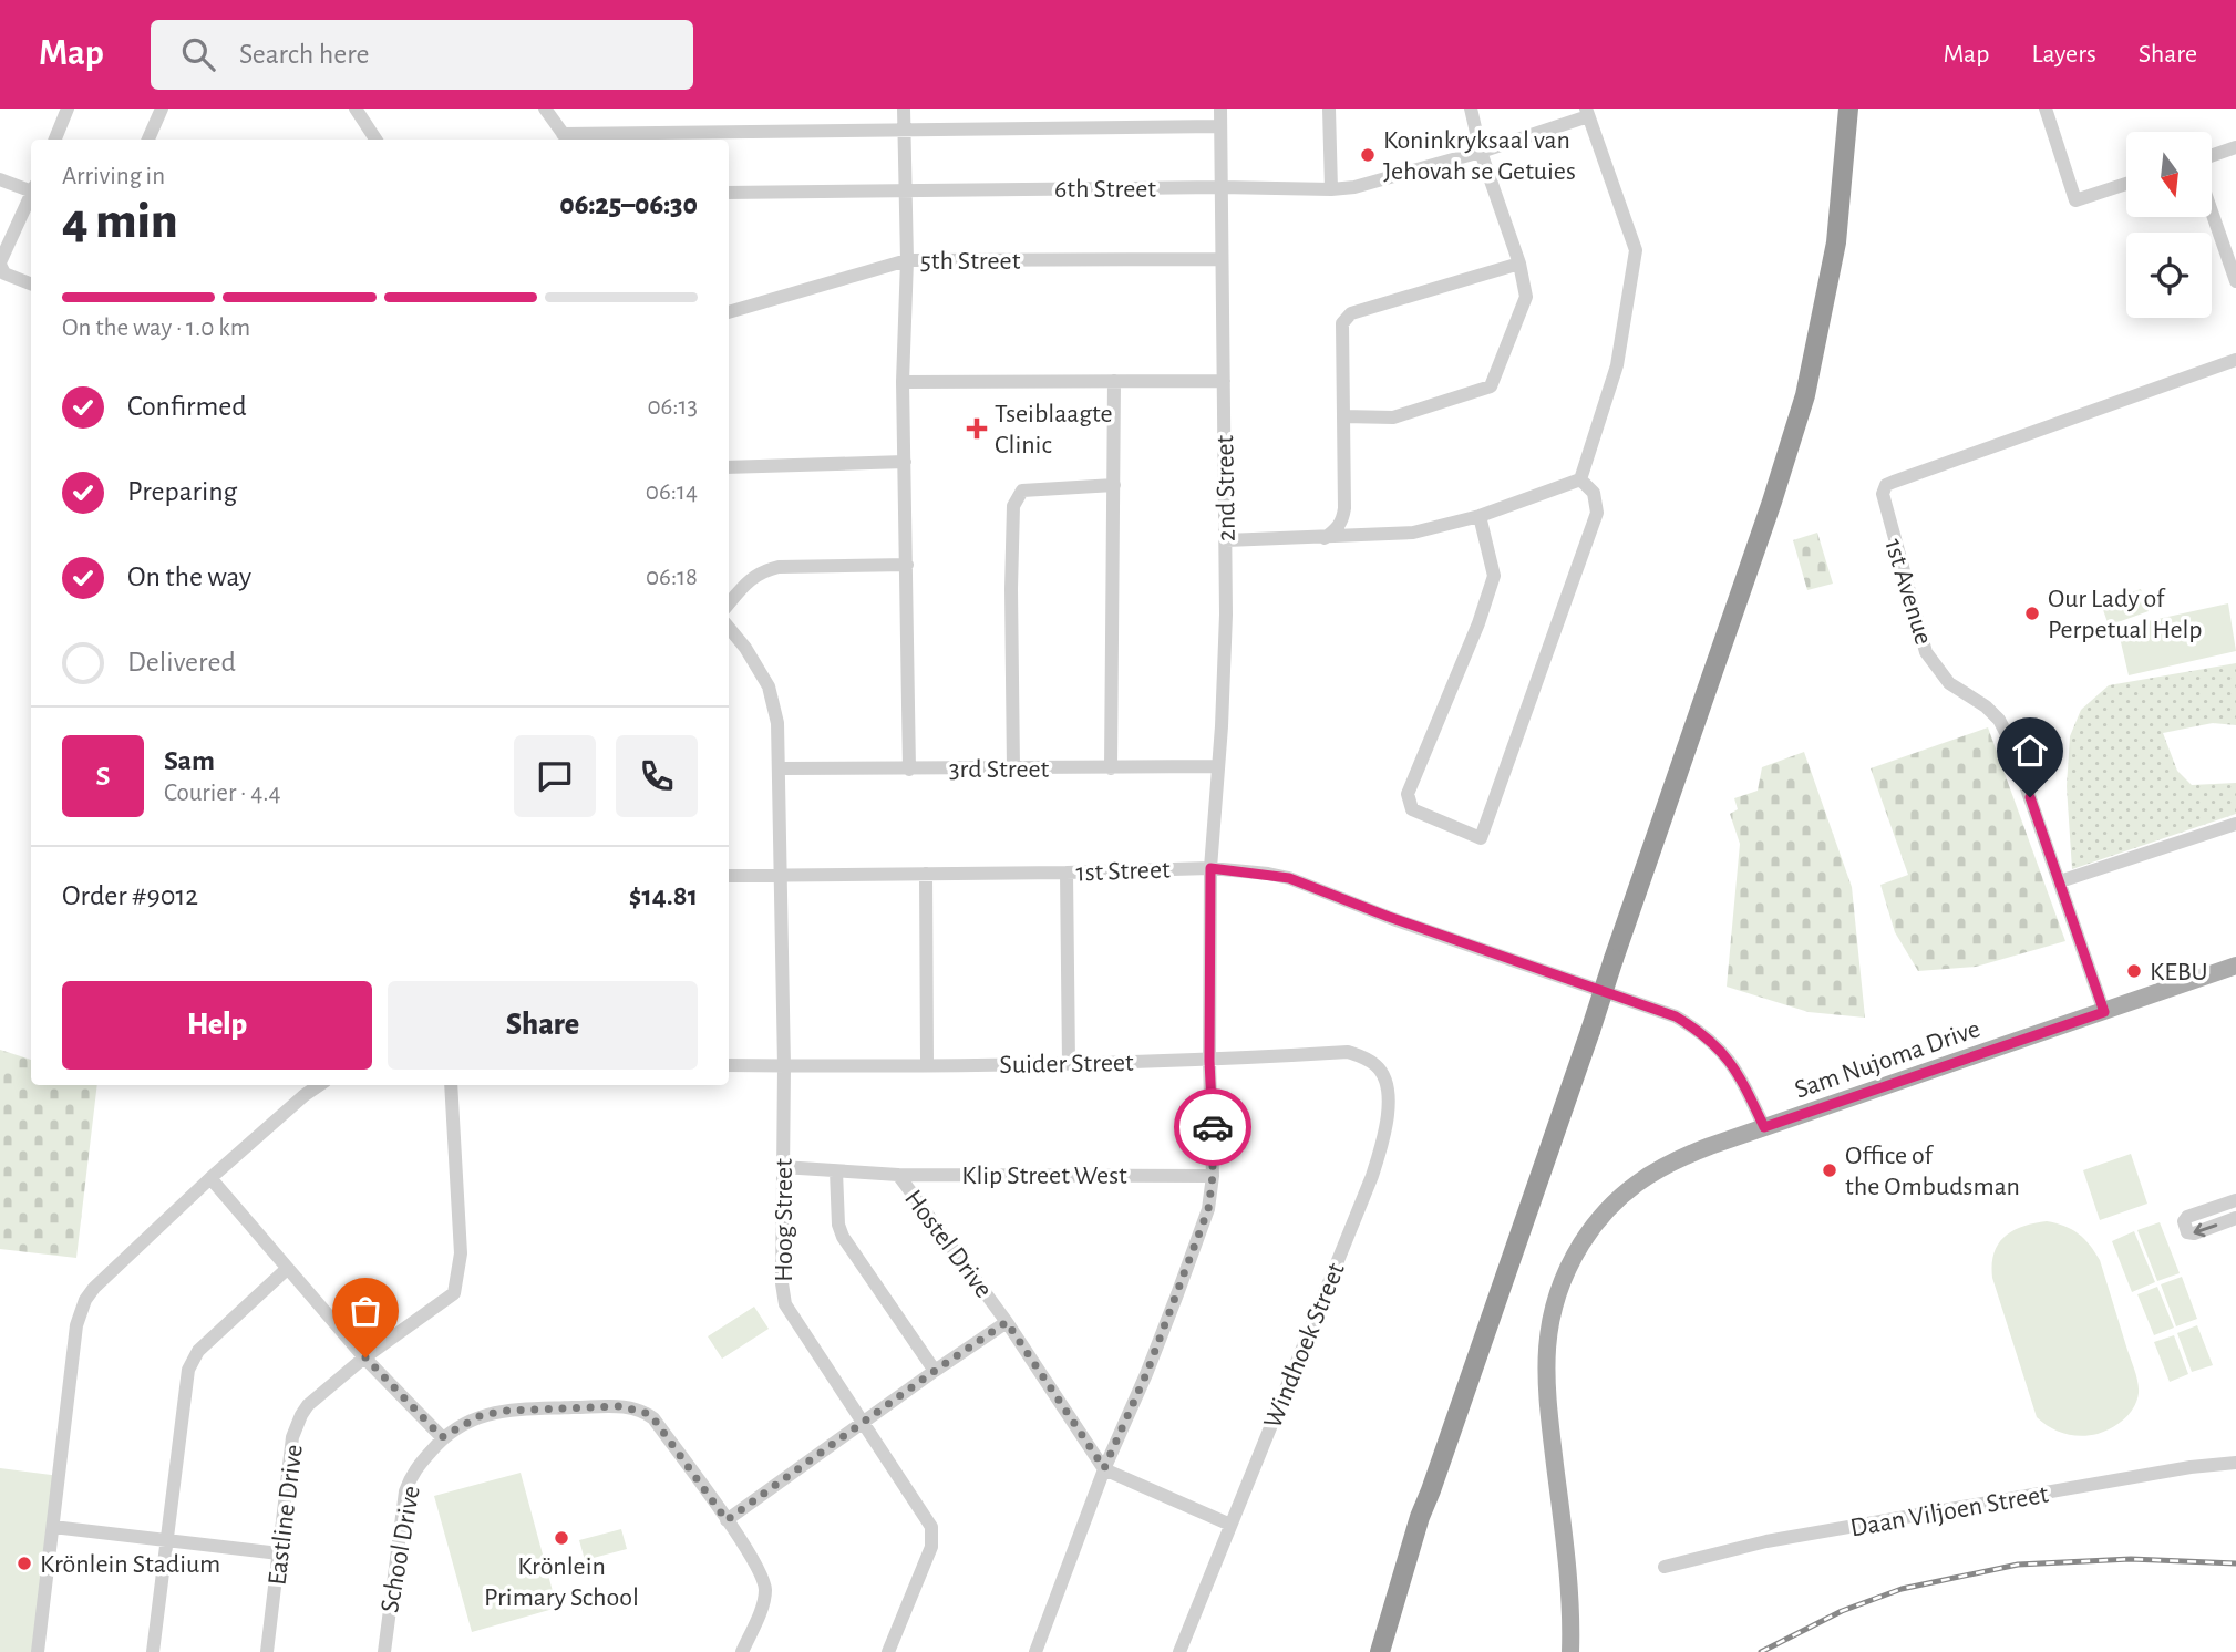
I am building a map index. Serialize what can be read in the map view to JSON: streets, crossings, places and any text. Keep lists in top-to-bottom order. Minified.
{"streets":{"main road":["Sam Nujoma Drive"],"street":["6th Street","5th Street","2nd Street","1st Avenue","3rd Street","1st Street","Suider Street","Klip Street West","Hoog Street","Hostel Drive","Windhoek Street","Daan Viljoen Street","Eastline Drive","School Drive"]},"crossings":[["6th Street","2nd Street"],["5th Street","2nd Street"],["2nd Street","3rd Street"],["2nd Street","1st Street"],["2nd Street","Suider Street"],["2nd Street","Klip Street West"],["2nd Street","Hostel Drive"],["1st Avenue","Sam Nujoma Drive"],["3rd Street","Hoog Street"],["1st Street","Sam Nujoma Drive"],["1st Street","Hoog Street"],["Suider Street","Hoog Street"],["Suider Street","Windhoek Street"],["Klip Street West","Hoog Street"],["Klip Street West","Hostel Drive"]],"places":{"other":["Koninkryksaal van Jehovah se Getuies","Our Lady of Perpetual Help","KEBU","Office of the Ombudsman","Krönlein Primary School","Krönlein Stadium"],"health":["Tseiblaagte Clinic"]},"north":"bottom","page":{"header":"Map","search":"Search here","nav":["Map","Layers","Share"],"heading":["4 min","Arriving in","06:25–06:30"],"panel":["Sam","Courier · 4.4","Order #9012","$14.81"],"bar":"On the way · 1.0 km","list":[["Confirmed","06:13"],["Preparing","06:14"],["On the way","06:18"],"Delivered"],"round":"S","buttons":["Help","Share"]}}
